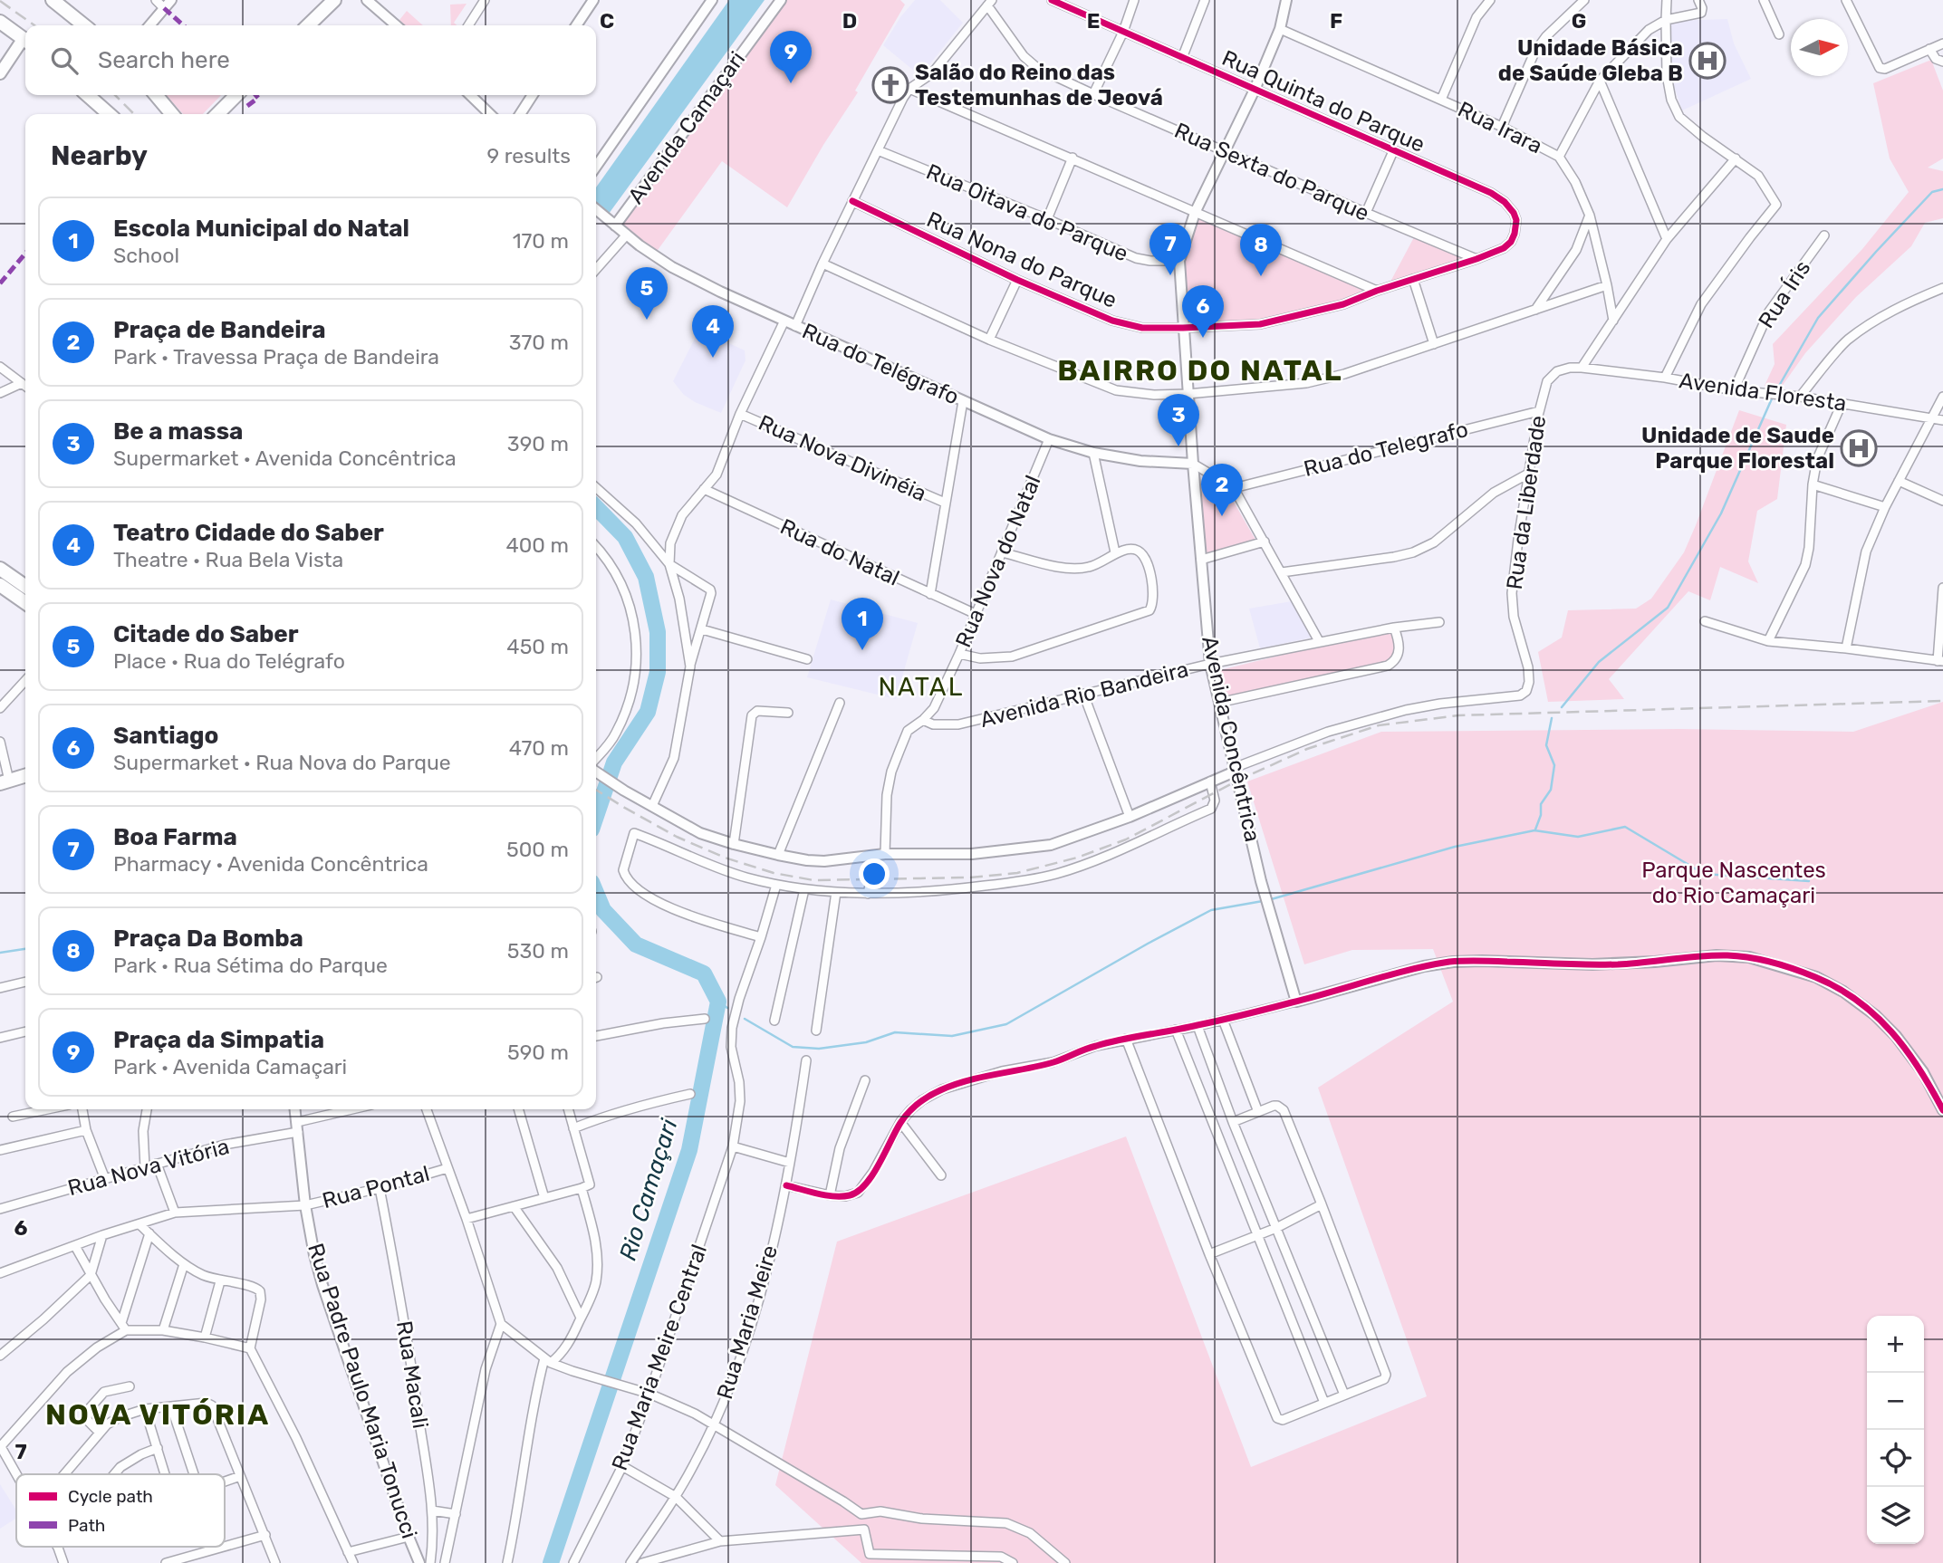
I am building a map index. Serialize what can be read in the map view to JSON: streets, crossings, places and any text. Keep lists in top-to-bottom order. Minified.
{"streets":{"street":["Rua Quinta do Parque","Avenida Camaçari","Rua Irara","Rua Sexta do Parque","Rua Oitava do Parque","Rua Nona do Parque","Rua Íris","Rua do Telégrafo","Avenida Floresta","Rua do Telegrafo","Rua Nova Divinéia","Rua da Liberdade","Rua do Natal","Rua Nova do Natal","Avenida Rio Bandeira","Avenida Concêntrica","Rua Nova Vitória","Rua Pontal","Rua Maria Meire","Rua Maria Meire Central","Rua Macali","Rua Padre Paulo Maria Tonucci"]},"crossings":[["Rua Quinta do Parque","Rua Sexta do Parque"],["Rua Quinta do Parque","Rua Nona do Parque"],["Rua Quinta do Parque","Avenida Concêntrica"],["Avenida Camaçari","Rua do Telégrafo"],["Rua Irara","Avenida Concêntrica"],["Rua Sexta do Parque","Rua Nona do Parque"],["Rua Sexta do Parque","Avenida Concêntrica"],["Rua Oitava do Parque","Avenida Concêntrica"],["Rua Nona do Parque","Avenida Concêntrica"],["Rua Íris","Avenida Floresta"],["Rua do Telégrafo","Rua Nova do Natal"],["Rua do Telégrafo","Avenida Concêntrica"],["Avenida Floresta","Rua da Liberdade"],["Rua do Telegrafo","Rua da Liberdade"],["Rua da Liberdade","Avenida Concêntrica"],["Rua do Natal","Rua Nova do Natal"],["Rua Nova do Natal","Avenida Rio Bandeira"],["Avenida Rio Bandeira","Avenida Concêntrica"],["Rua Nova Vitória","Rua Padre Paulo Maria Tonucci"],["Rua Pontal","Rua Macali"],["Rua Pontal","Rua Padre Paulo Maria Tonucci"]],"districts":["BAIRRO DO NATAL","NATAL","NOVA VITÓRIA"],"water":["Rio Camaçari"],"parks":["Parque Nascentes do Rio Camaçari"],"places":{"hospital":["Unidade Básica de Saúde Gleba B","Unidade de Saude Parque Florestal"],"church":["Salão do Reino das Testemunhas de Jeová"]},"legend":["Cycle path","Path"],"north":"right","page":{"search":"Search here","pins":["9","7","8","5","6","4","3","2","1"],"heading":["Nearby","9 results"],"list":[{"mark":"1","name":"Escola Municipal do Natal","note":"School","value":"170 m"},{"mark":"2","name":"Praça de Bandeira","note":"Park · Travessa Praça de Bandeira","value":"370 m"},{"mark":"3","name":"Be a massa","note":"Supermarket · Avenida Concêntrica","value":"390 m"},{"mark":"4","name":"Teatro Cidade do Saber","note":"Theatre · Rua Bela Vista","value":"400 m"},{"mark":"5","name":"Citade do Saber","note":"Place · Rua do Telégrafo","value":"450 m"},{"mark":"6","name":"Santiago","note":"Supermarket · Rua Nova do Parque","value":"470 m"},{"mark":"7","name":"Boa Farma","note":"Pharmacy · Avenida Concêntrica","value":"500 m"},{"mark":"8","name":"Praça Da Bomba","note":"Park · Rua Sétima do Parque","value":"530 m"},{"mark":"9","name":"Praça da Simpatia","note":"Park · Avenida Camaçari","value":"590 m"}],"map_buttons":["+","−"]},"grid":{"columns":["C","D","E","F","G"],"rows":["6","7"]}}
